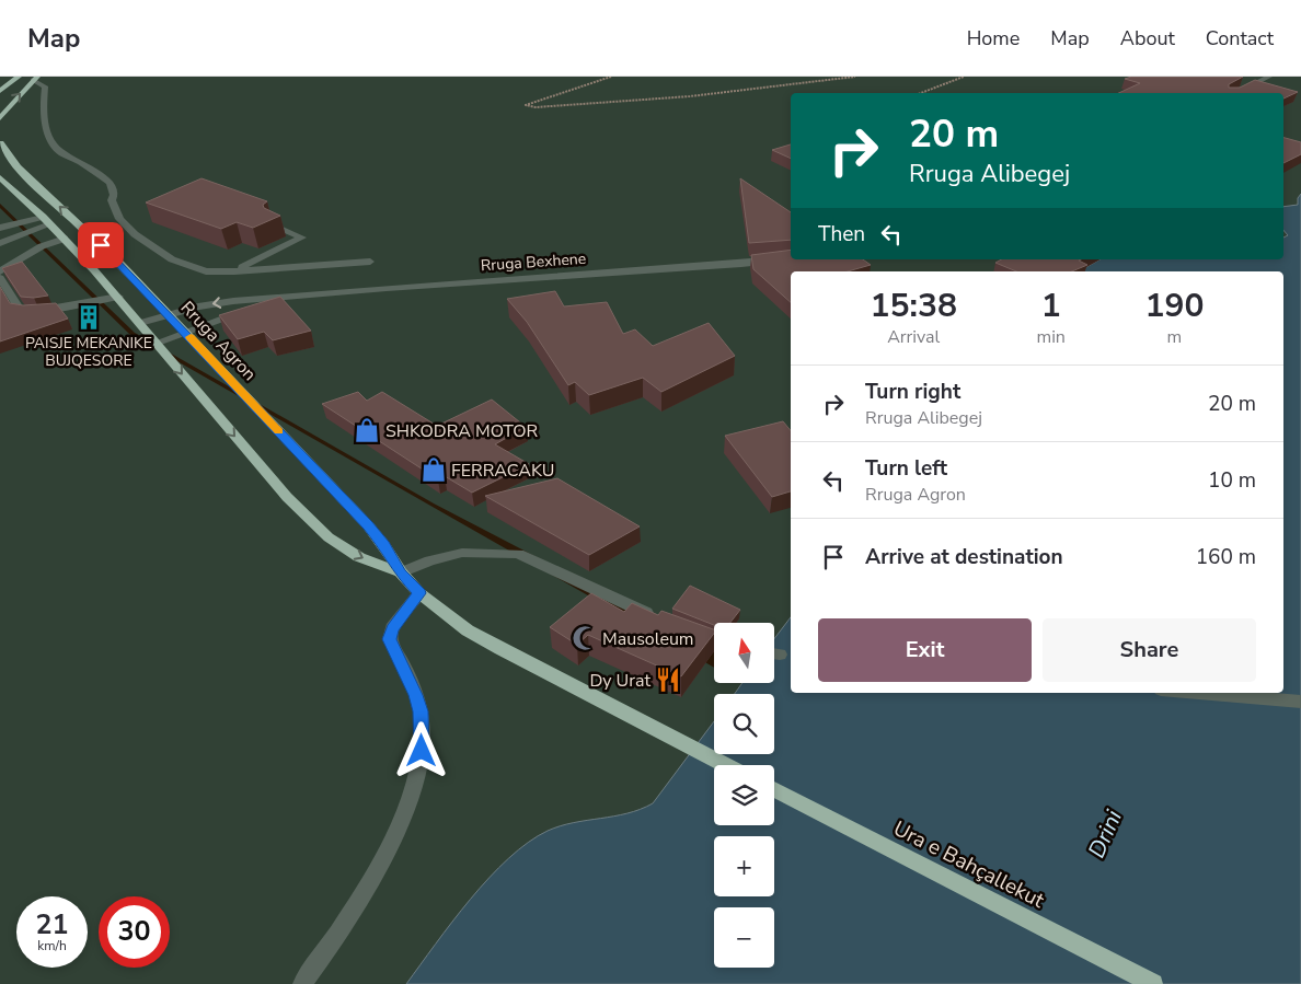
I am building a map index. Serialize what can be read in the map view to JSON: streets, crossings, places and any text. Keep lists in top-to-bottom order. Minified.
{"streets":{"main road":["Rruga Agron","Ura e Bahçallekut"],"street":["Rruga Bexhene"]},"crossings":[["Rruga Bexhene","Rruga Agron"]],"water":["Drini"],"places":{"building":["PAISJE MEKANIKE BUJQESORE"],"shop":["SHKODRA MOTOR","FERRACAKU"],"mosque":["Mausoleum"],"restaurant":["Dy Urat"]},"north":"top","page":{"header":"Map","nav":["Home","Map","About","Contact"],"turn":["20 m","Rruga Alibegej"],"then":"Then","eta":["15:38","Arrival","1","min","190","m"],"list":[{"name":"Turn right","note":"Rruga Alibegej","value":"20 m"},{"name":"Turn left","note":"Rruga Agron","value":"10 m"},{"name":"Arrive at destination","value":"160 m"}],"buttons":["Exit","Share"],"map_buttons":["+","−"],"speed":"21 km/h","limit":"30"}}
